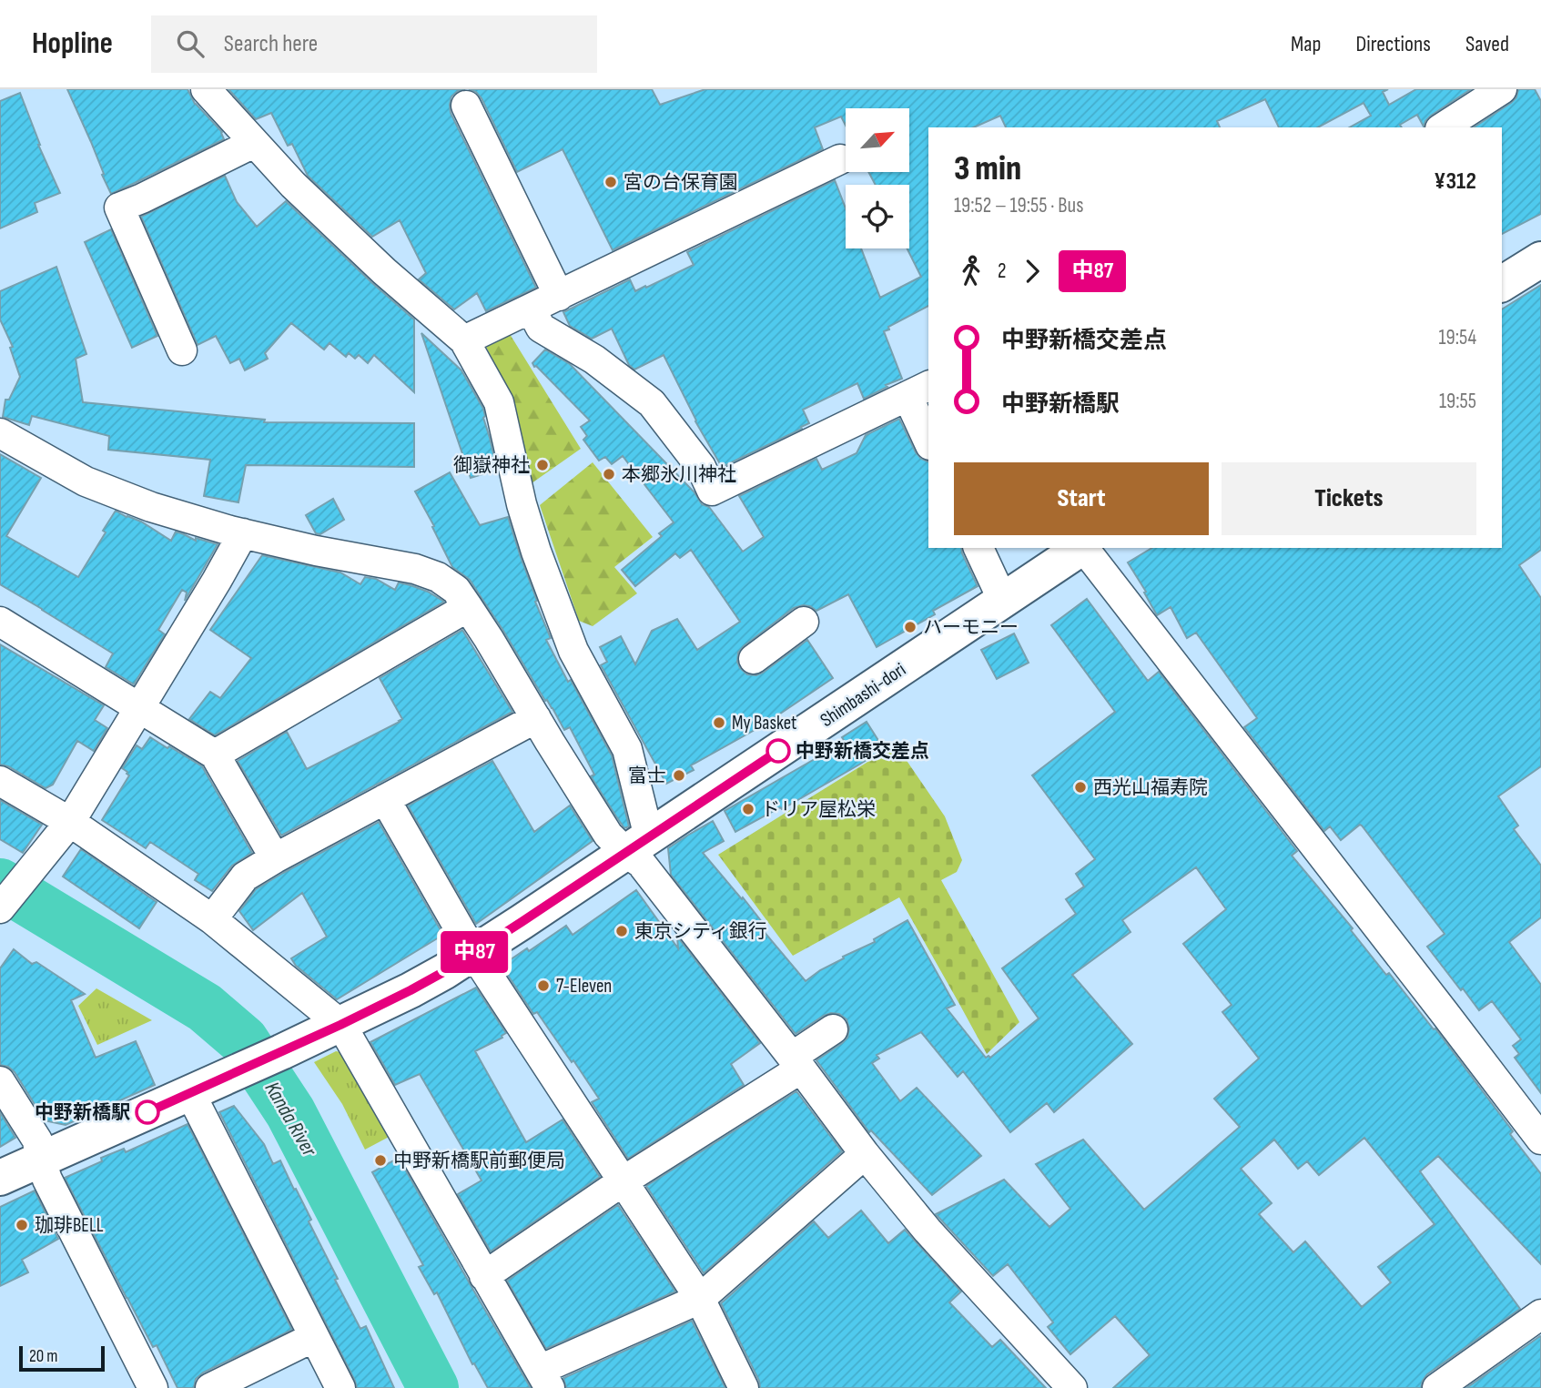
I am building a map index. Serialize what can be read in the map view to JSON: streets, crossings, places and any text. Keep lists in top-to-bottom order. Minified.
{"streets":{"street":["Shimbashi-dori"]},"water":["Kanda River"],"places":["宮の台保育園","御嶽神社","本郷氷川神社","ハーモニー","My Basket","中野新橋交差点","富士","西光山福寿院","ドリア屋松栄","東京シティ銀行","7-Eleven","中野新橋駅","中野新橋駅前郵便局","珈琲BELL"],"lines":["bus line 中87"],"scale_bar":"20 m","north":"top right","page":{"header":"Hopline","search":"Search here","nav":["Map","Directions","Saved"],"on_map":"中87","heading":["3 min","19:52 – 19:55 · Bus","¥312"],"legs":["2","中87"],"list":[{"name":"中野新橋交差点","value":"19:54"},{"name":"中野新橋駅","value":"19:55"}],"buttons":["Start","Tickets"],"scale":"20 m"}}
